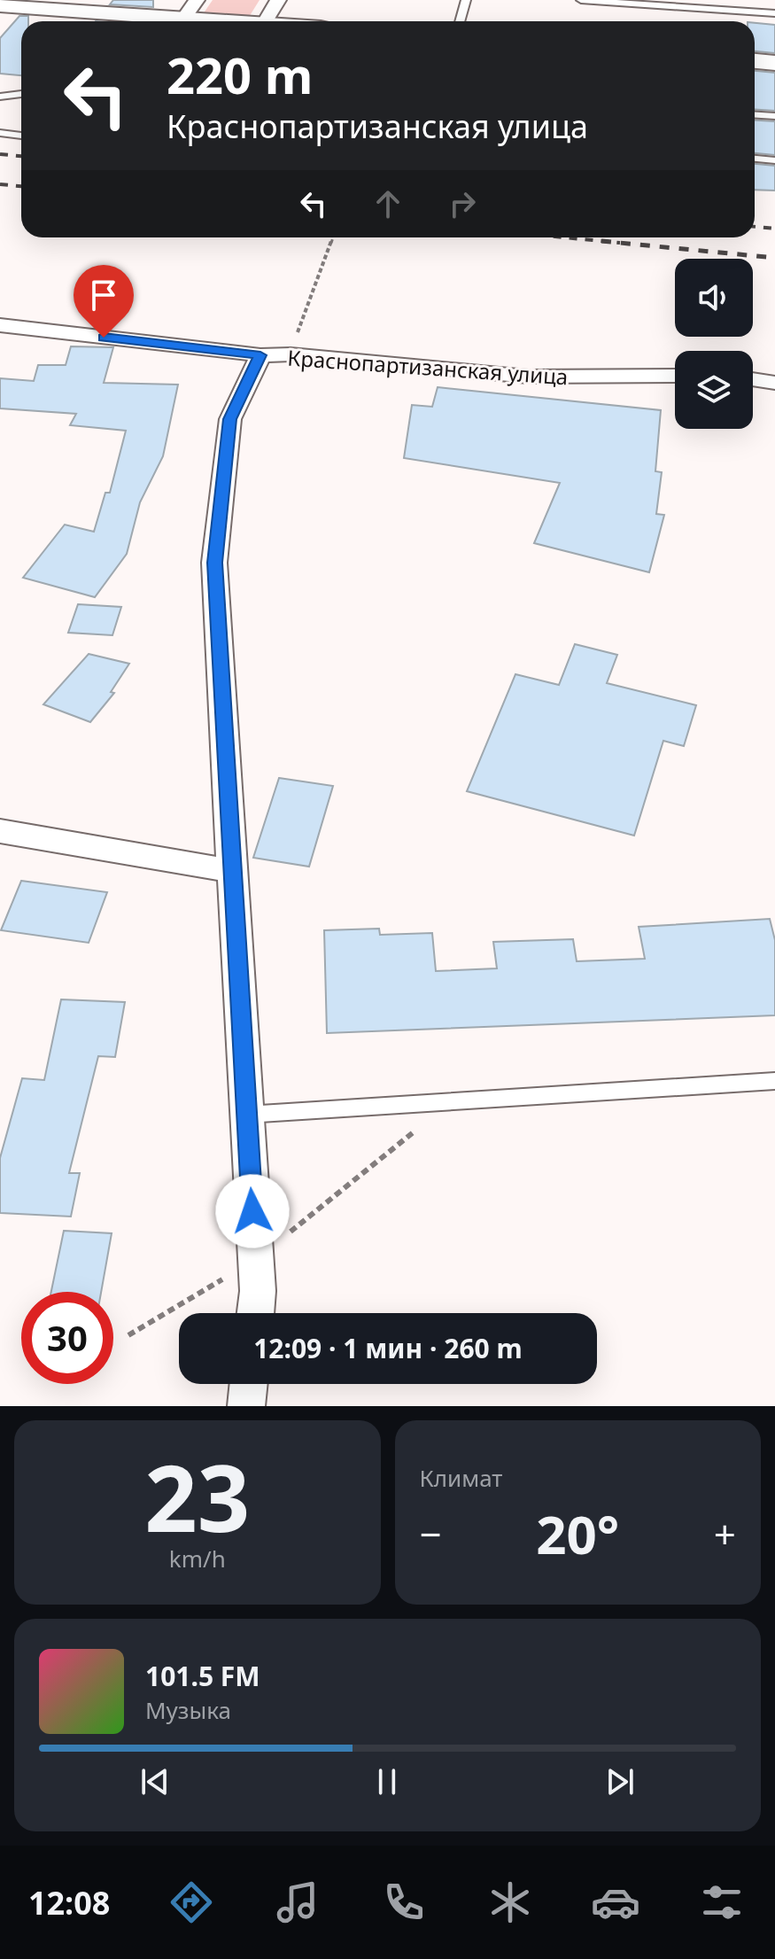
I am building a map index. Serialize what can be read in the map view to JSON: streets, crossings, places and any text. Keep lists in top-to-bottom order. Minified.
{"streets":{"street":["Краснопартизанская улица"]},"page":{"turn":["220 m","Краснопартизанская улица"],"limit":"30","trip":"12:09 · 1 мин · 260 m","tile":[["23","km/h"],"Климат"],"heat":["−","20°","+"],"song":["101.5 FM","Музыка"],"tabs":"12:08"}}
